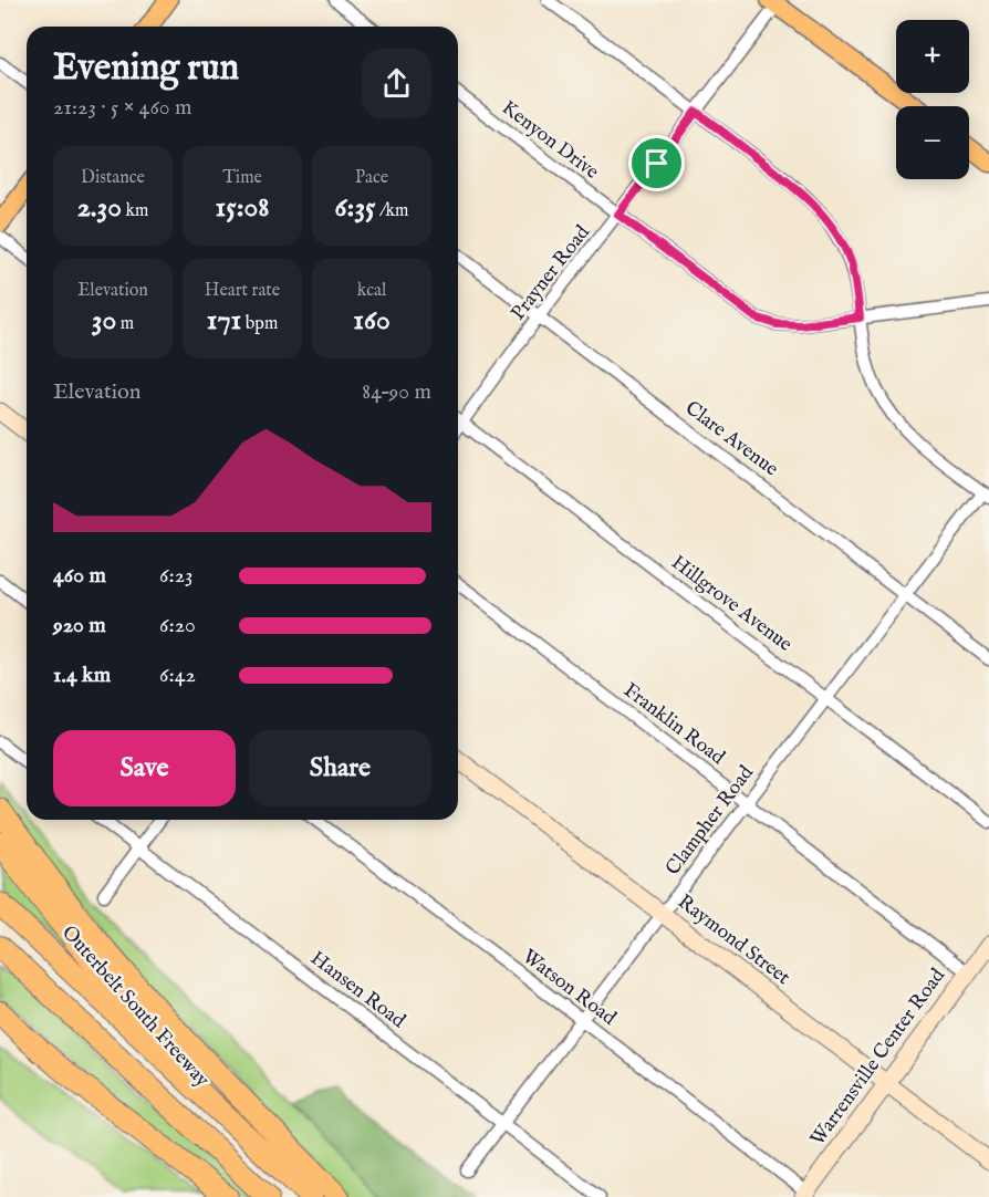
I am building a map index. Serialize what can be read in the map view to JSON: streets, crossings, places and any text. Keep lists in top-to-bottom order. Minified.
{"streets":{"highway":["Outerbelt South Freeway"],"street":["Kenyon Drive","Prayner Road","Clare Avenue","Hillgrove Avenue","Franklin Road","Clampher Road","Raymond Street","Watson Road","Hansen Road","Warrensville Center Road"]},"crossings":[["Kenyon Drive","Prayner Road"],["Prayner Road","Clare Avenue"],["Prayner Road","Hillgrove Avenue"],["Clare Avenue","Clampher Road"],["Hillgrove Avenue","Clampher Road"],["Franklin Road","Clampher Road"],["Franklin Road","Warrensville Center Road"],["Clampher Road","Raymond Street"],["Clampher Road","Watson Road"],["Clampher Road","Hansen Road"],["Raymond Street","Warrensville Center Road"],["Watson Road","Warrensville Center Road"]],"page":{"map_buttons":["+","−"],"heading":["Evening run","21:23 · 5 × 460 m"],"stats":[["Distance","2.30 km"],["Time","15:08"],["Pace","6:35 /km"],["Elevation","30 m"],["Heart rate","171 bpm"],["kcal","160"]],"chart":["Elevation","84–90 m"],"list":[{"name":"460 m","note":"6:23"},{"name":"920 m","note":"6:20"},{"name":"1.4 km","note":"6:42"}],"buttons":["Save","Share"]}}
